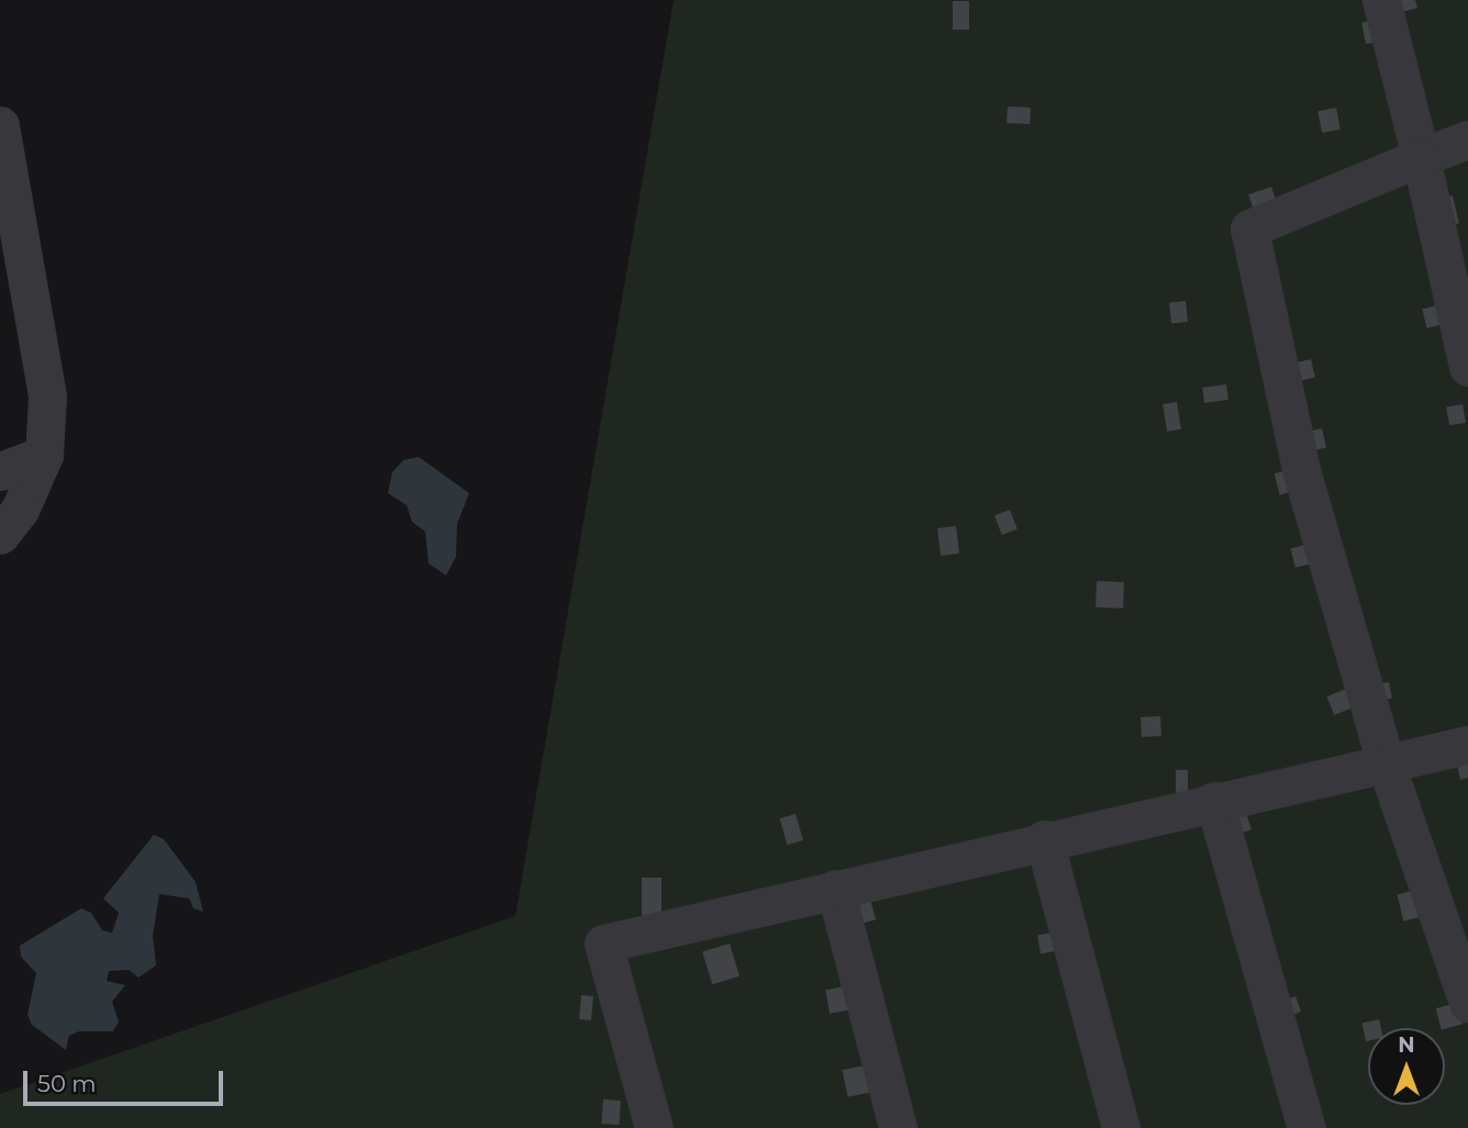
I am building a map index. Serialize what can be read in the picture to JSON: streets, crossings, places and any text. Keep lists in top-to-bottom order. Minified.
{"scale_bar":"50 m","north":"top"}
